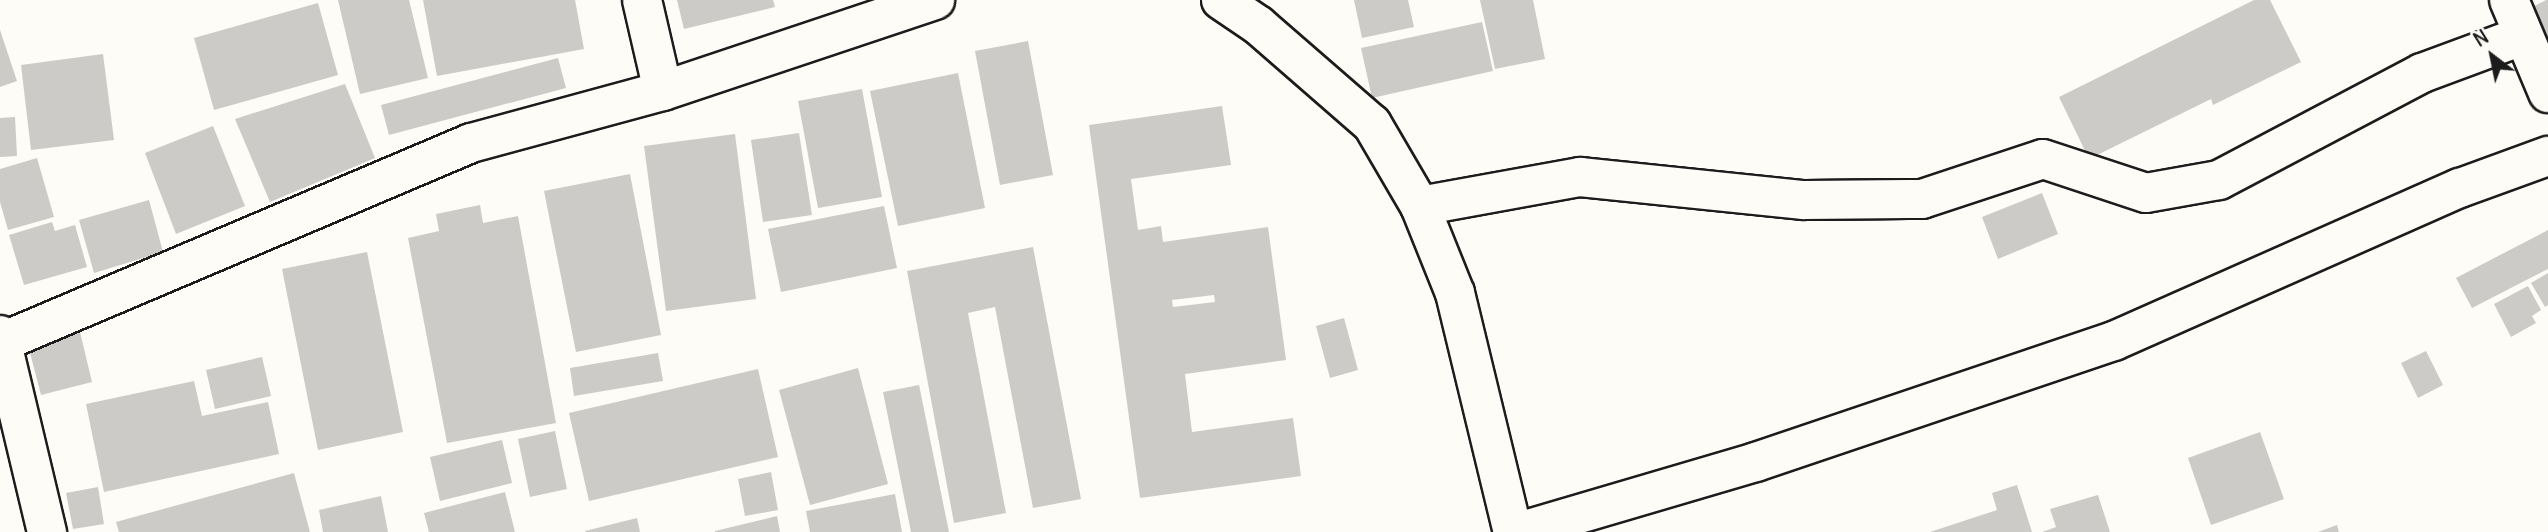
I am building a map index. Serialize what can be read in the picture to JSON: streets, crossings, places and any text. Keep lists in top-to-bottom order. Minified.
{"north":"top left"}
